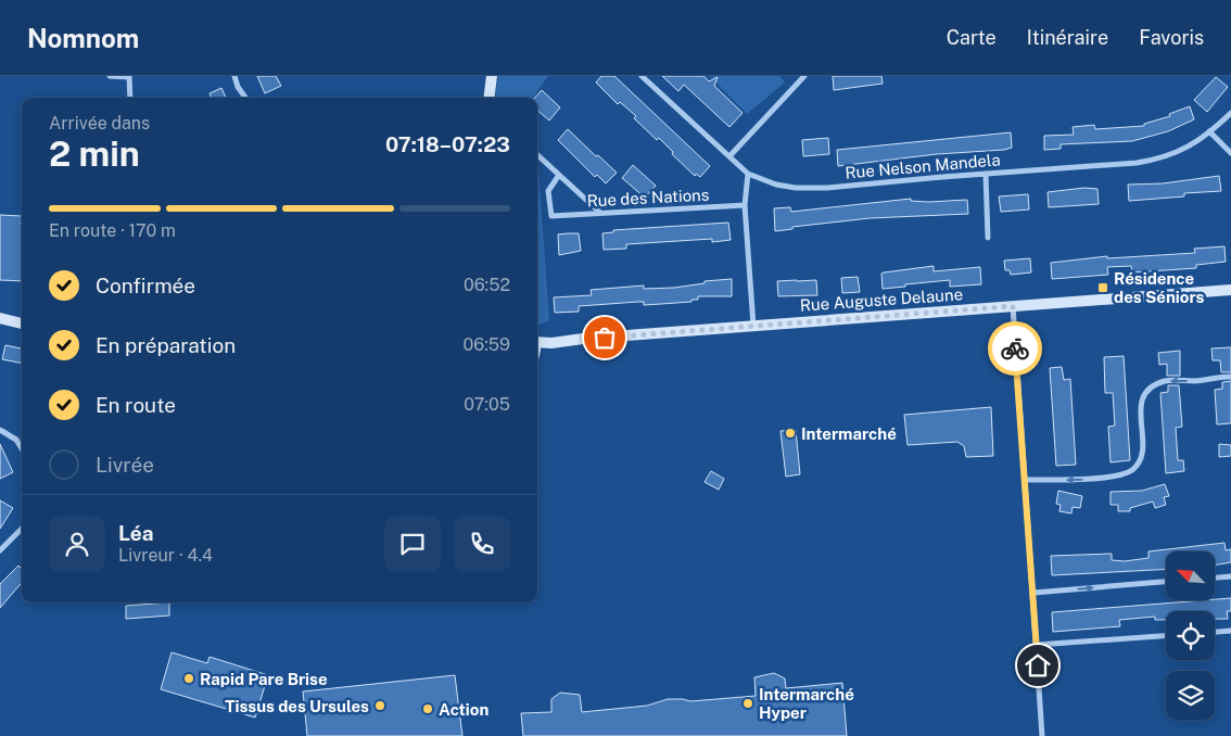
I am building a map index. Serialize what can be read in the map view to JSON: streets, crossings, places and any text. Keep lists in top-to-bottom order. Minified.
{"streets":{"street":["Rue Nelson Mandela","Rue des Nations","Rue Auguste Delaune"]},"places":{"transit":["Résidence des Séniors"],"other":["Intermarché","Rapid Pare Brise","Intermarché Hyper","Tissus des Ursules","Action"]},"north":"top left","page":{"header":"Nomnom","nav":["Carte","Itinéraire","Favoris"],"heading":["2 min","Arrivée dans","07:18–07:23"],"panel":["Léa","Livreur · 4.4"],"bar":"En route · 170 m","list":[["Confirmée","06:52"],["En préparation","06:59"],["En route","07:05"],"Livrée"]}}
